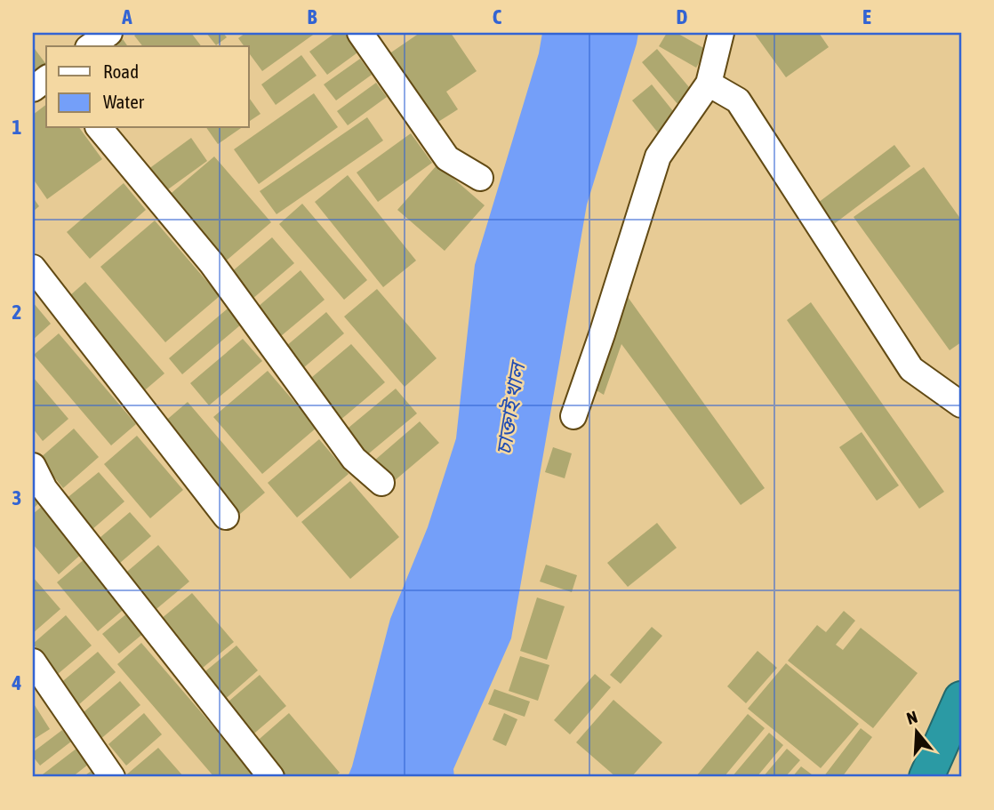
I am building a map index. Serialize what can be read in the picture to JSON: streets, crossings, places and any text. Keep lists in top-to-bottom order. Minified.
{"water":["চাক্তাই খাল"],"legend":["Road","Water"],"north":"top","grid":{"columns":["A","B","C","D","E"],"rows":["1","2","3","4"]}}
